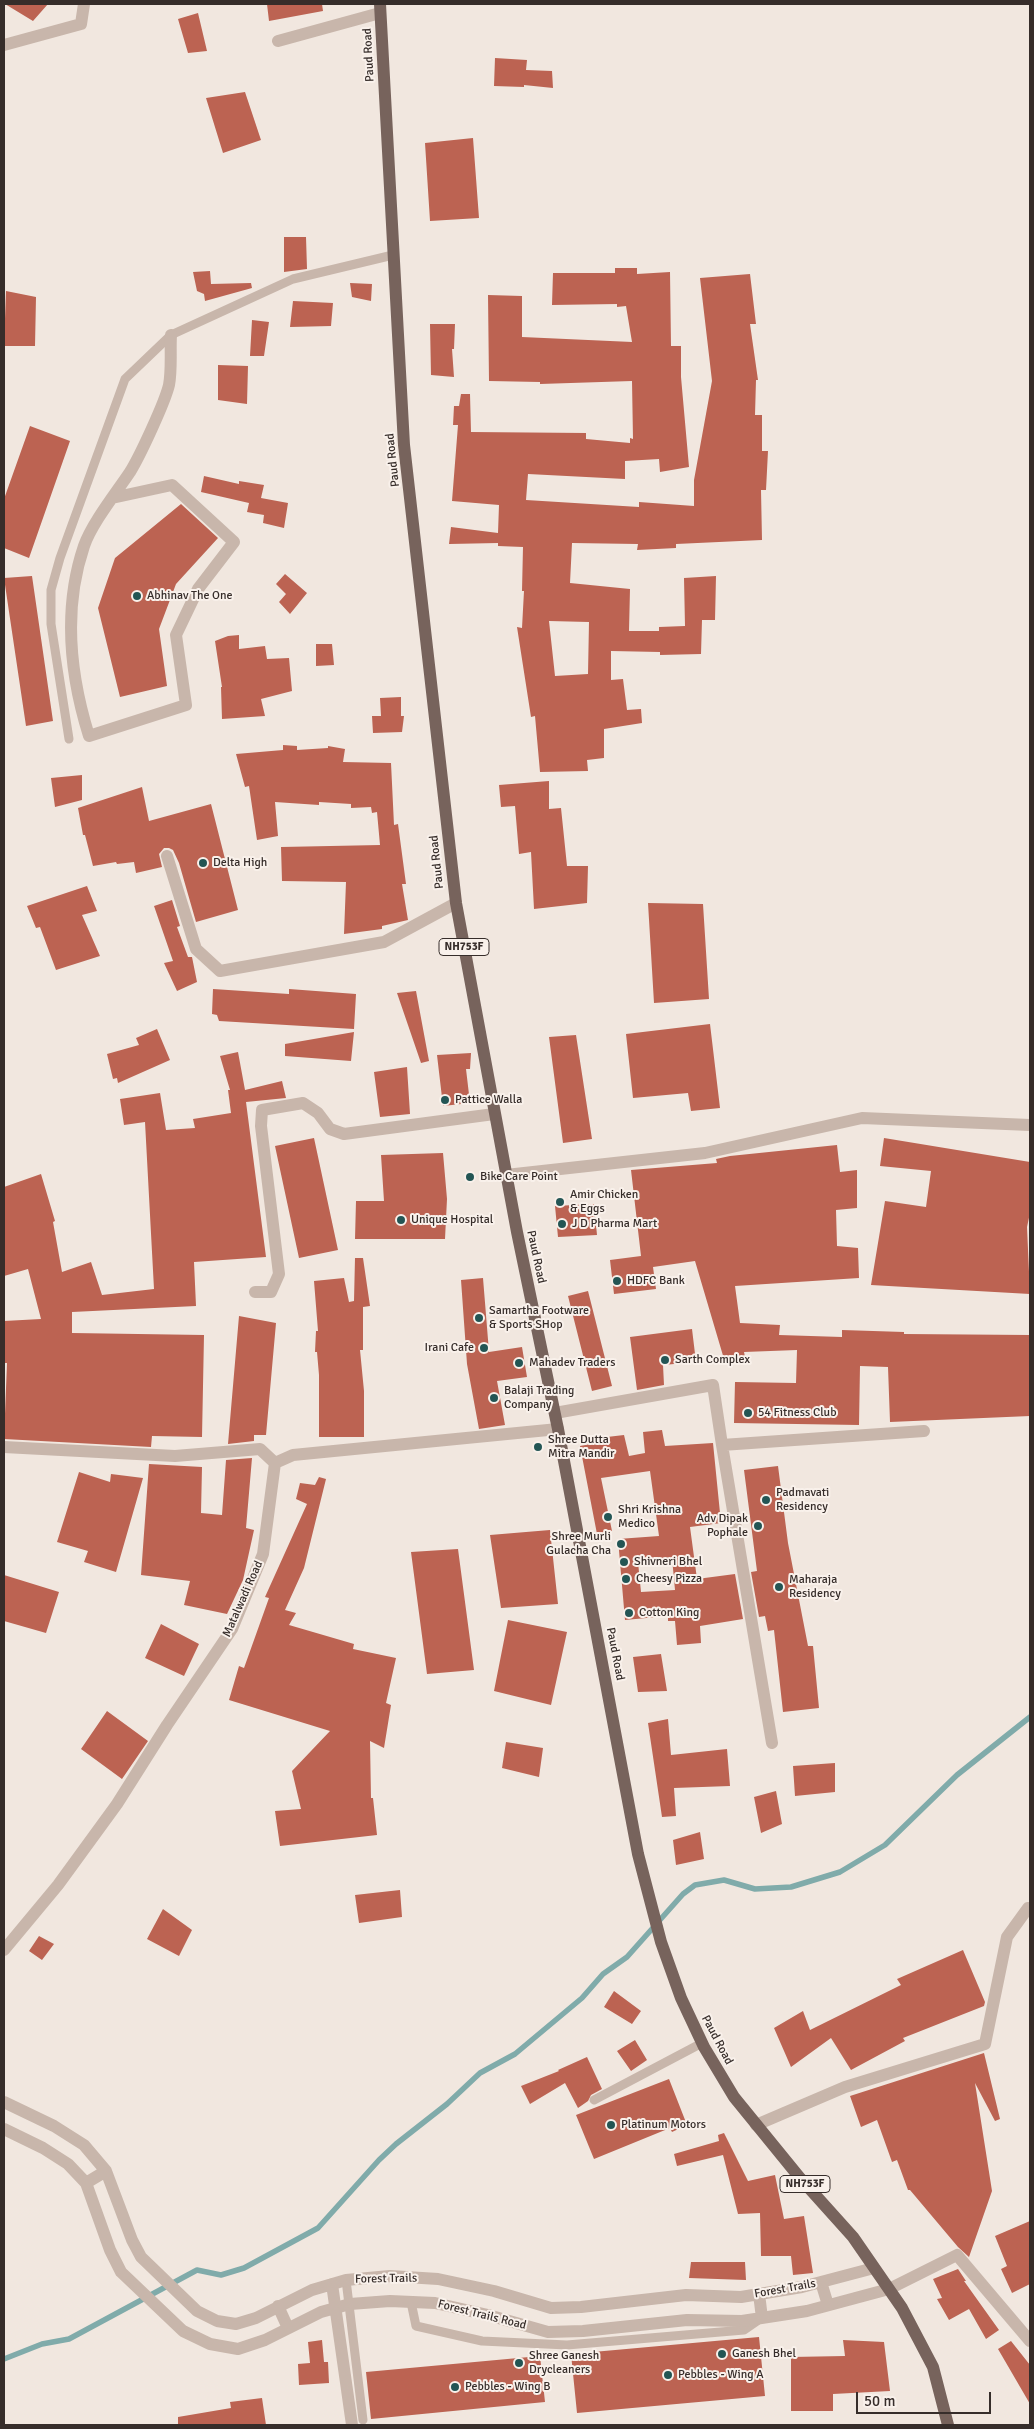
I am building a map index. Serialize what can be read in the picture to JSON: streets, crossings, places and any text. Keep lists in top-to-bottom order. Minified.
{"streets":{"main road":["Paud Road","NH753F"],"street":["Matalwadi Road","Forest Trails","Forest Trails Road"]},"crossings":[["Paud Road","Forest Trails"],["Paud Road","Forest Trails Road"]],"places":["Abhinav The One","Delta High","Pattice Walla","Bike Care Point","Amir Chicken & Eggs","Unique Hospital","J D Pharma Mart","HDFC Bank","Samartha Footware & Sports SHop","Irani Cafe","Sarth Complex","Mahadev Traders","Balaji Trading Company","54 Fitness Club","Shree Dutta Mitra Mandir","Padmavati Residency","Shri Krishna Medico","Adv Dipak Pophale","Shree Murli Gulacha Cha","Shivneri Bhel","Cheesy Pizza","Maharaja Residency","Cotton King","Platinum Motors","Ganesh Bhel","Shree Ganesh Drycleaners","Pebbles - Wing A","Pebbles - Wing B"],"scale_bar":"50 m"}
